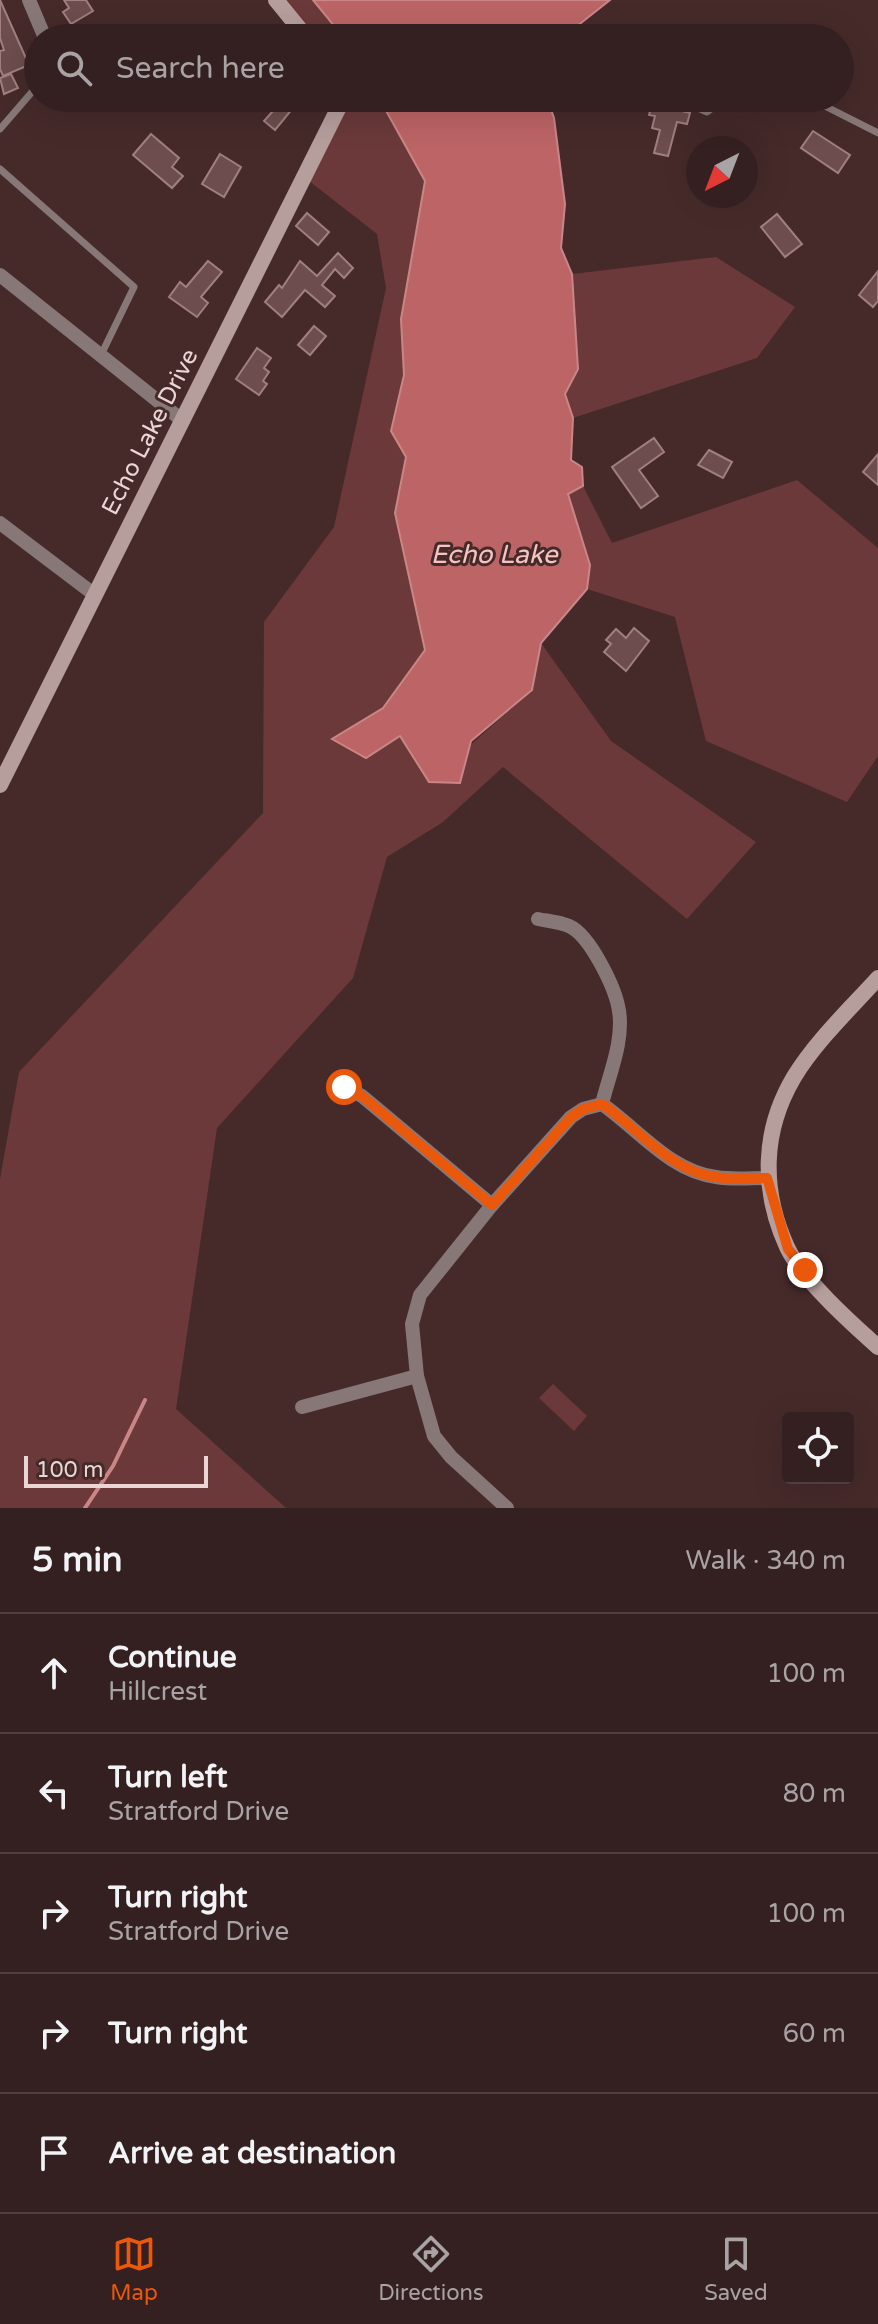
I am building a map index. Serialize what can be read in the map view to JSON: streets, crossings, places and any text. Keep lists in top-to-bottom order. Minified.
{"streets":{"street":["Echo Lake Drive"]},"water":["Echo Lake"],"scale_bar":"100 m","north":"bottom left","page":{"search":"Search here","scale":"100 m","heading":["5 min","Walk · 340 m"],"list":[["Continue","Hillcrest","100 m"],["Turn left","Stratford Drive","80 m"],["Turn right","Stratford Drive","100 m"],["Turn right","60 m"],"Arrive at destination"],"nav":["Map","Directions","Saved"]}}
